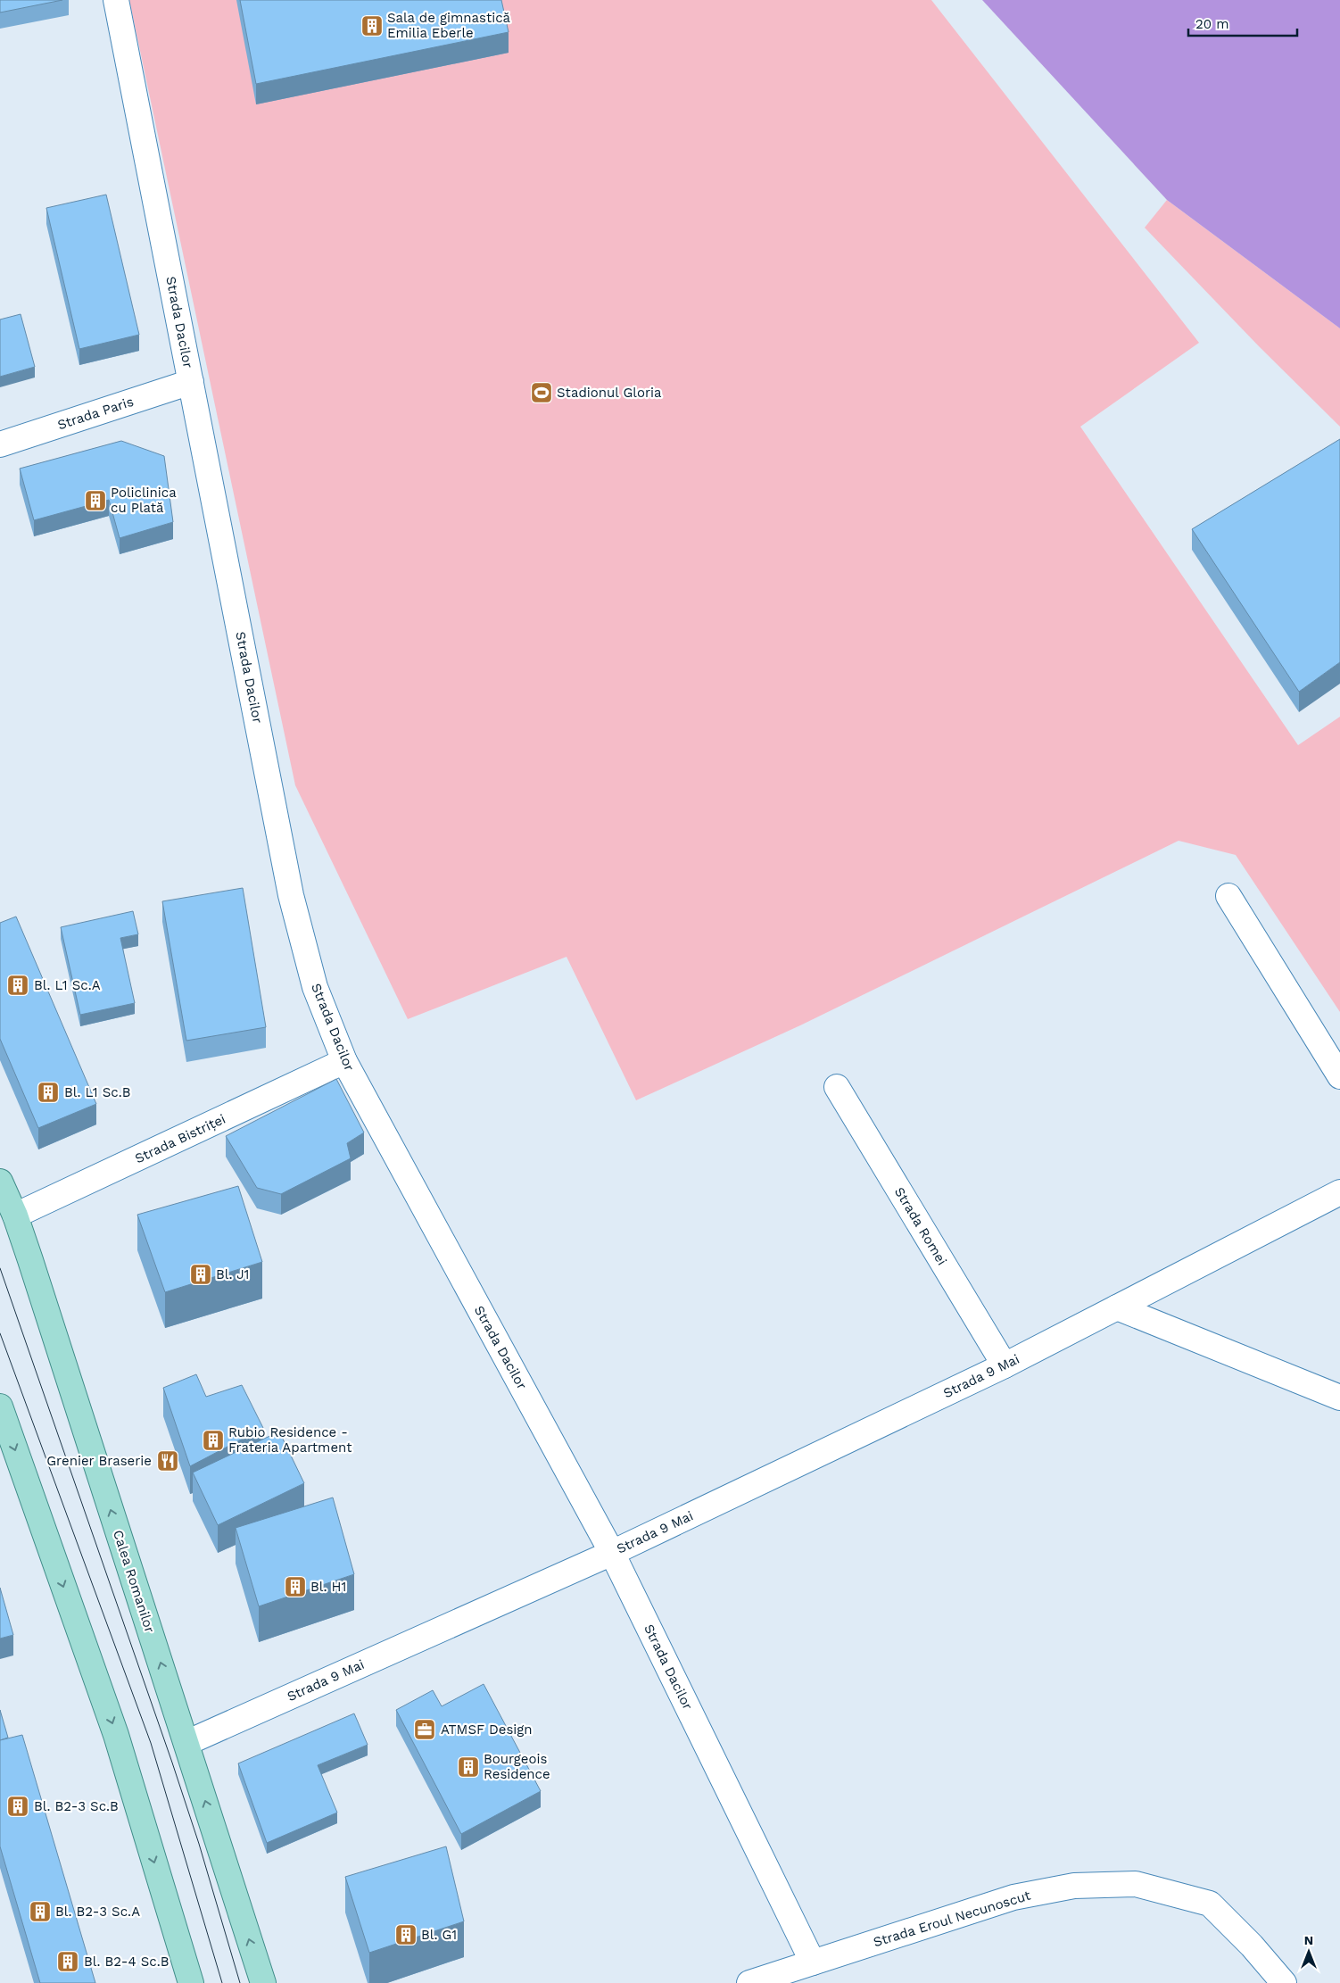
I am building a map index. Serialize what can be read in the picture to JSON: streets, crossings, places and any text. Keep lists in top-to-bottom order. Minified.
{"streets":{"main road":["Calea Romanilor"],"street":["Strada Dacilor","Strada Paris","Strada Bistriței","Strada Romei","Strada 9 Mai","Strada Eroul Necunoscut"]},"crossings":[["Strada Dacilor","Strada Paris"],["Strada Dacilor","Strada Bistriței"],["Strada Dacilor","Strada 9 Mai"],["Strada Dacilor","Strada Eroul Necunoscut"],["Strada Bistriței","Calea Romanilor"],["Strada Romei","Strada 9 Mai"],["Strada 9 Mai","Calea Romanilor"]],"places":{"building":["Sala de gimnastică Emilia Eberle","Policlinica cu Plată","Bl. L1 Sc.A","Bl. L1 Sc.B","Bl. J1","Rubio Residence - Frateria Apartment","Bl. H1","Bourgeois Residence","Bl. B2-3 Sc.B","Bl. B2-3 Sc.A","Bl. G1","Bl. B2-4 Sc.B"],"sports":["Stadionul Gloria"],"restaurant":["Grenier Braserie"],"office":["ATMSF Design"]},"scale_bar":"20 m","north":"top"}
